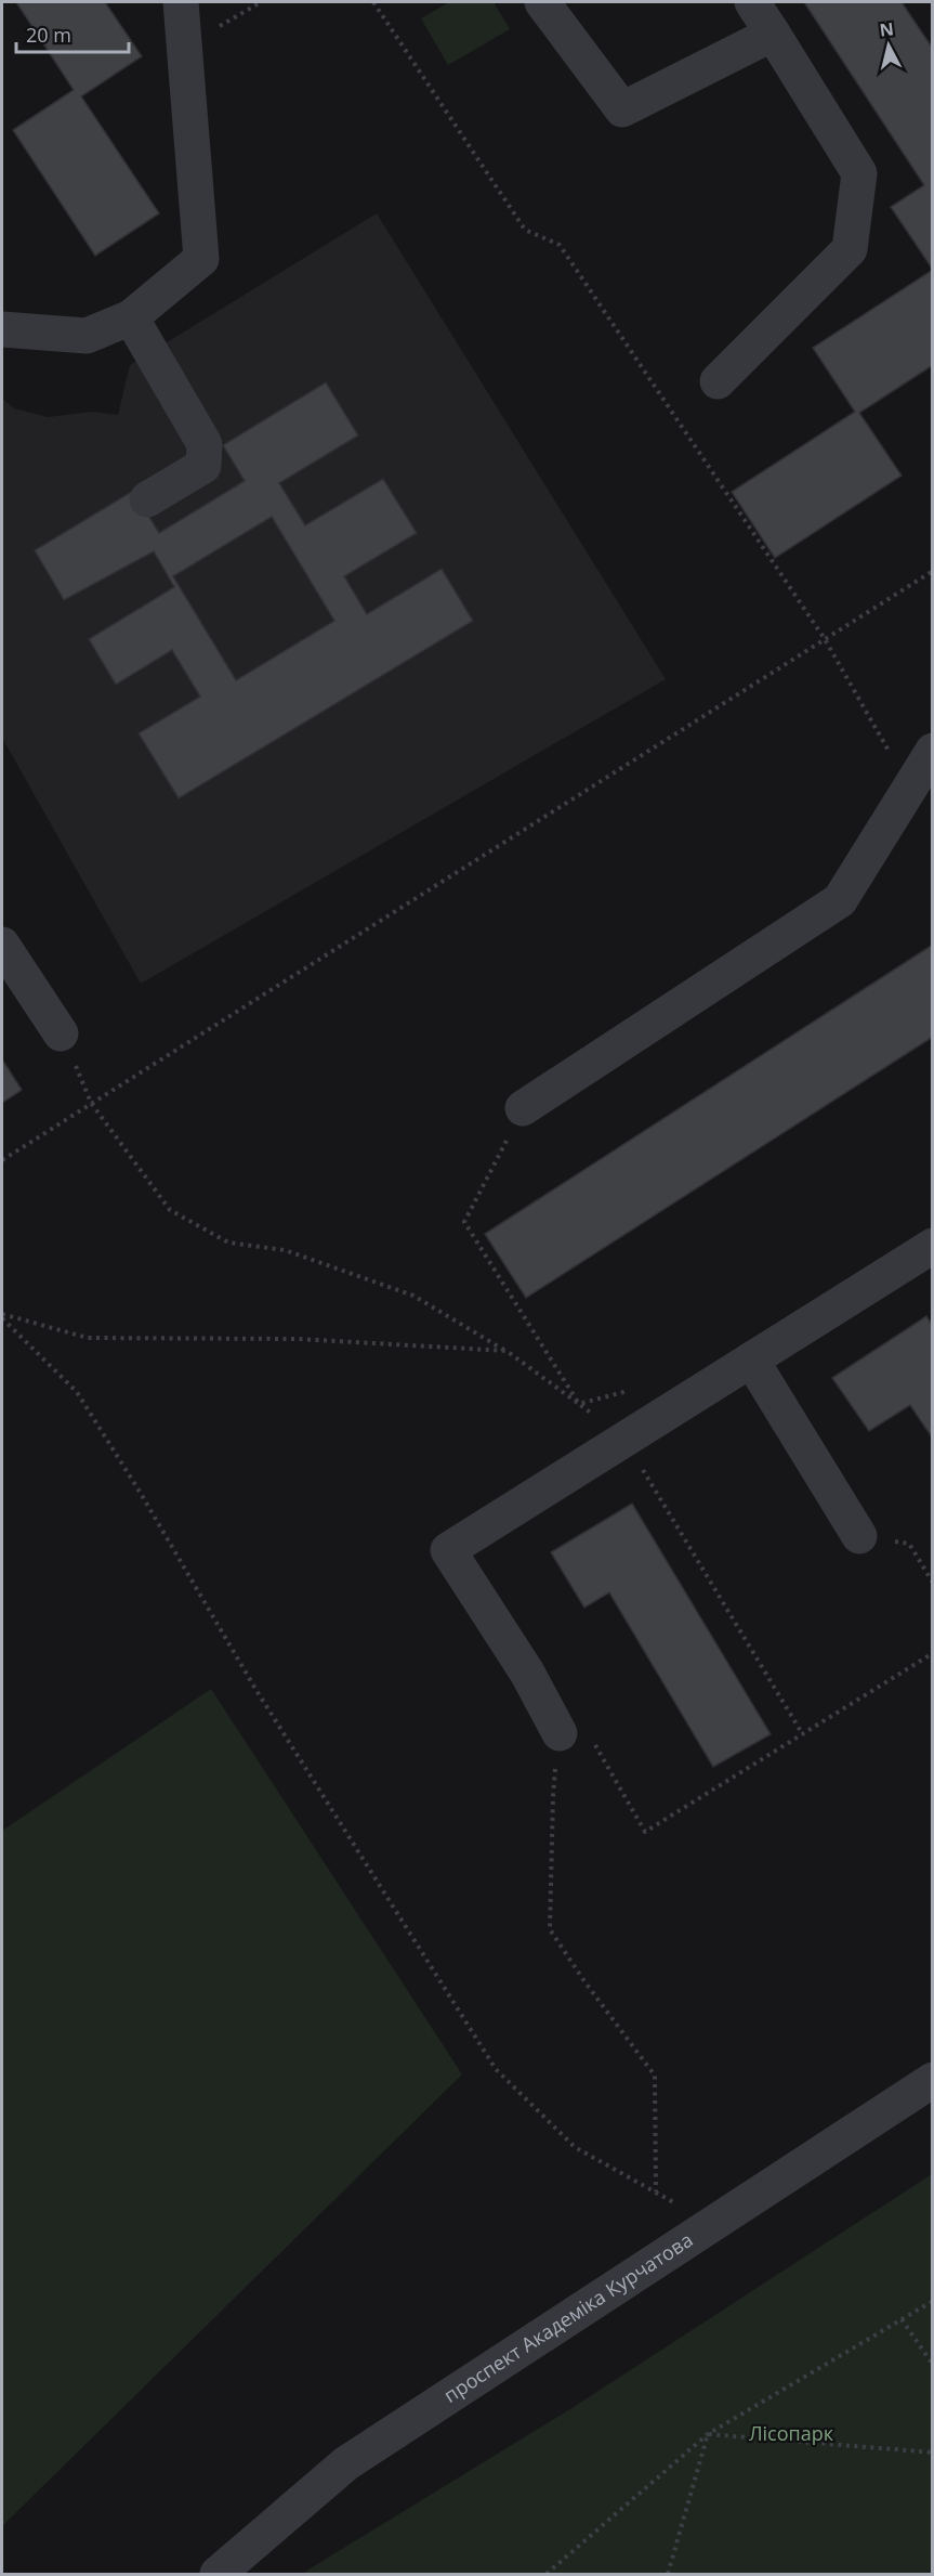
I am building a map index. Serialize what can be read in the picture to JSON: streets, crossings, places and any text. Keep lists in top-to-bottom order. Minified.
{"streets":{"street":["проспект Академіка Курчатова"]},"parks":["Лісопарк"],"scale_bar":"20 m","north":"top"}
